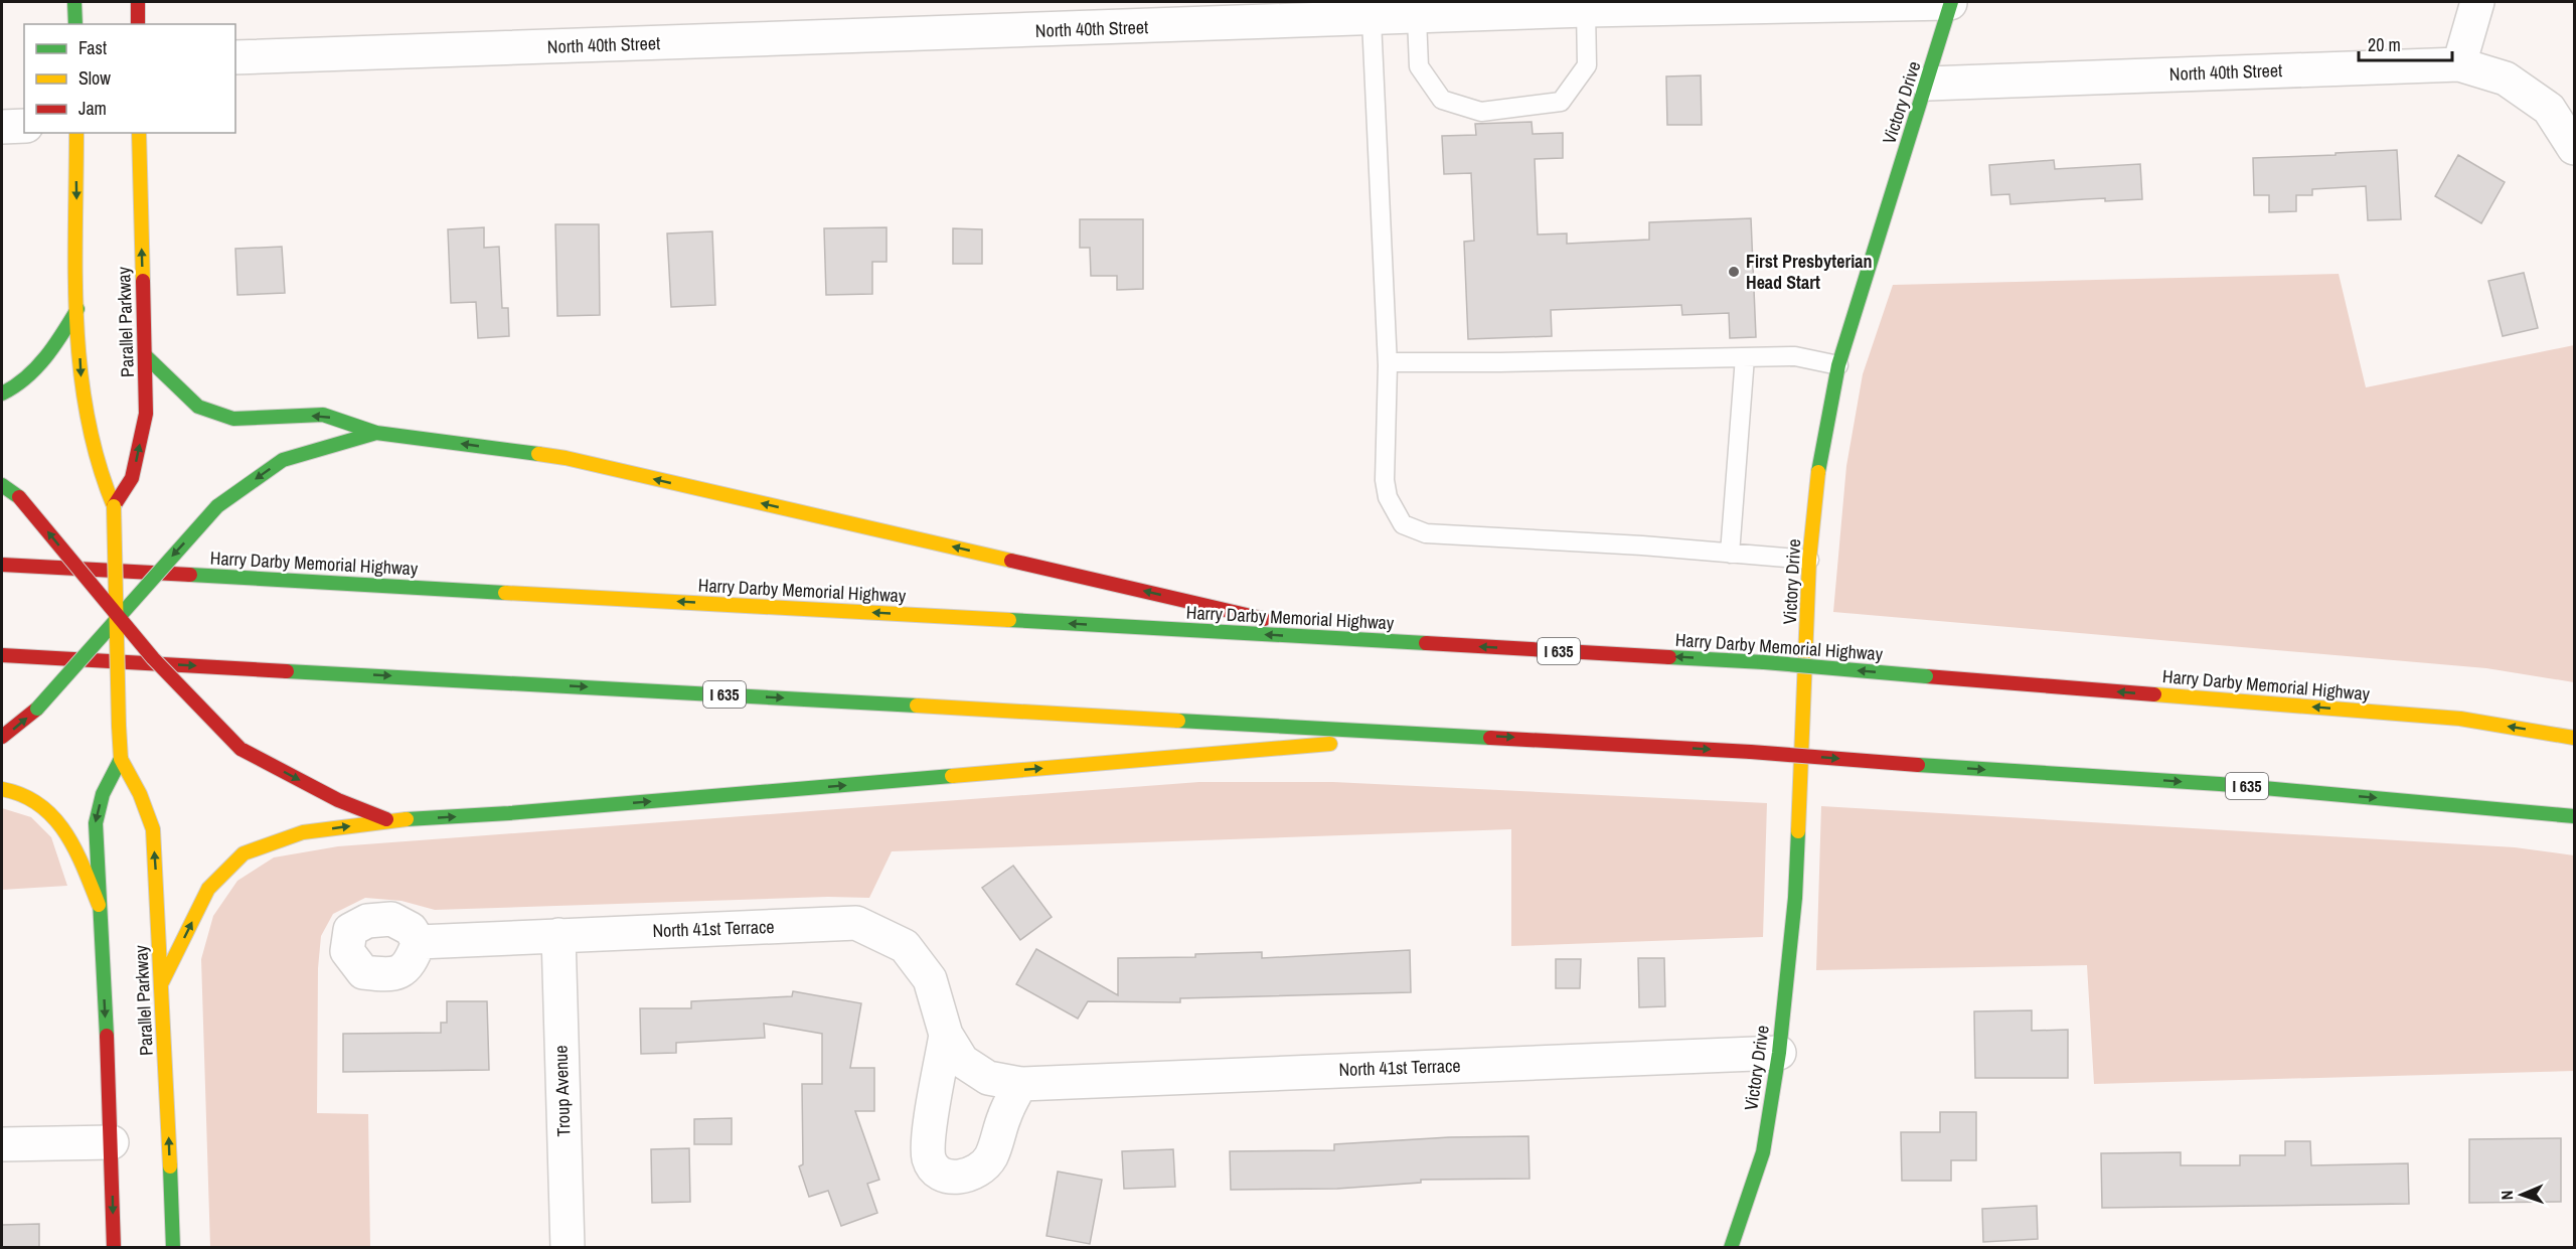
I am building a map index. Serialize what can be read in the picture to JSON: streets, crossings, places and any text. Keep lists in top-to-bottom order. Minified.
{"streets":{"main road":["Victory Drive","Parallel Parkway","Harry Darby Memorial Highway","I 635"],"street":["North 40th Street","North 41st Terrace","Troup Avenue"]},"crossings":[["North 40th Street","Victory Drive"],["Victory Drive","North 41st Terrace"],["North 41st Terrace","Troup Avenue"]],"places":["First Presbyterian Head Start"],"legend":["Fast","Slow","Jam"],"scale_bar":"20 m","north":"left"}
